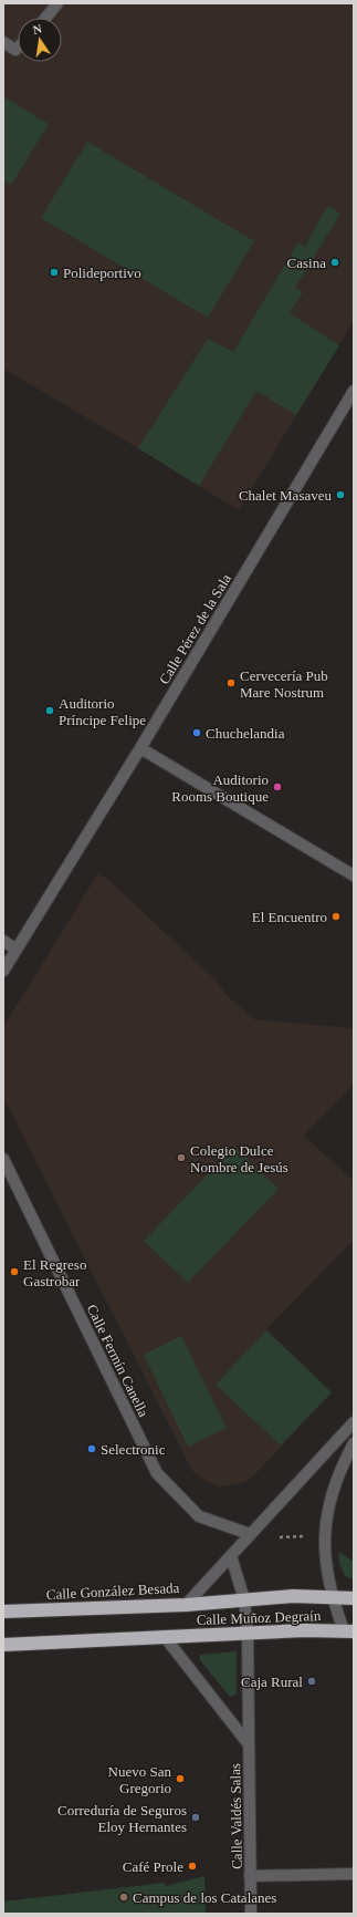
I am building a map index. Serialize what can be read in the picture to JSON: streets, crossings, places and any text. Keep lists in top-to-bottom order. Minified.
{"streets":{"highway":["Calle González Besada","Calle Muñoz Degraín"],"street":["Calle Pérez de la Sala","Calle Fermín Canella","Calle Valdés Salas"]},"crossings":[["Calle Fermín Canella","Calle González Besada"],["Calle González Besada","Calle Muñoz Degraín"],["Calle Muñoz Degraín","Calle Valdés Salas"]],"places":["Casina","Polideportivo","Chalet Masaveu","Cervecería Pub Mare Nostrum","Auditorio Príncipe Felipe","Chuchelandia","Auditorio Rooms Boutique","El Encuentro","Colegio Dulce Nombre de Jesús","El Regreso Gastrobar","Selectronic","Caja Rural","Nuevo San Gregorio","Correduría de Seguros Eloy Hernantes","Café Prole","Campus de los Catalanes"],"north":"top"}
